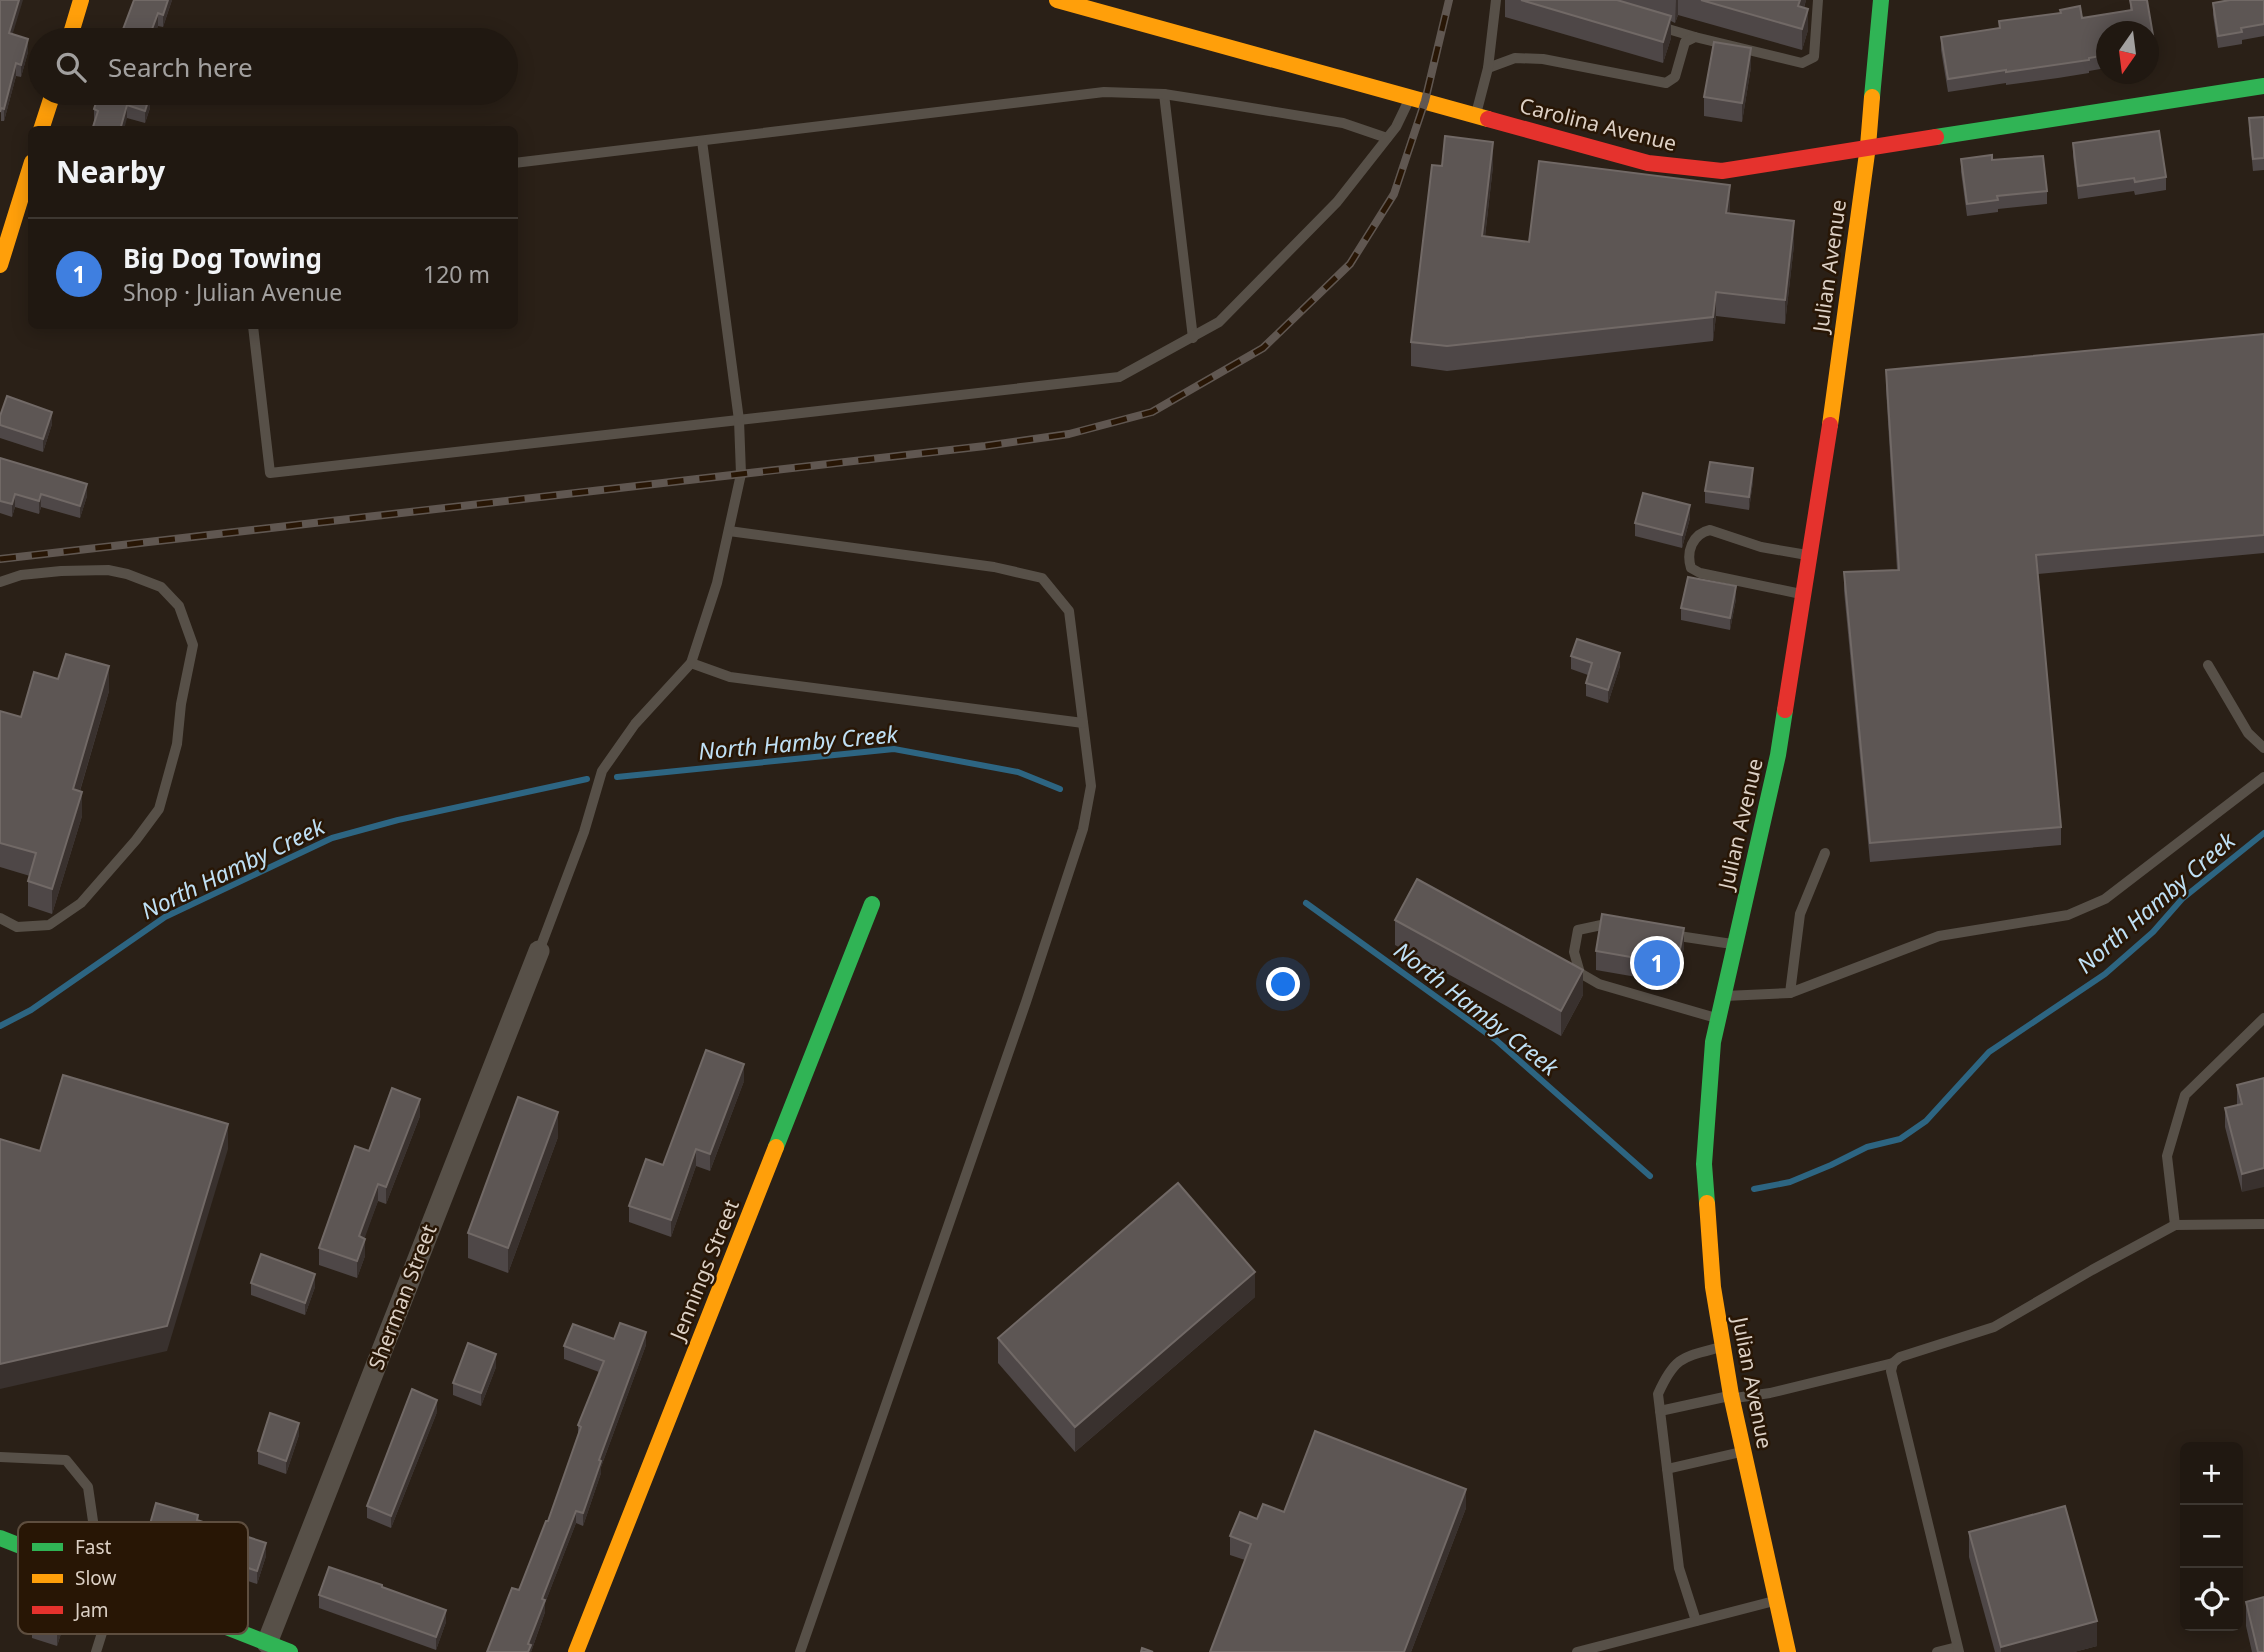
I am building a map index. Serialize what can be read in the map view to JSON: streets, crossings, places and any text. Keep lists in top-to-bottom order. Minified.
{"streets":{"street":["Carolina Avenue","Julian Avenue","Jennings Street","Sherman Street"]},"crossings":[["Carolina Avenue","Julian Avenue"]],"water":["North Hamby Creek"],"legend":["Fast","Slow","Jam"],"north":"bottom","page":{"search":"Search here","heading":"Nearby","list":[{"mark":"1","name":"Big Dog Towing","note":"Shop · Julian Avenue","value":"120 m"}],"pins":"1","map_buttons":["+","−"]}}
